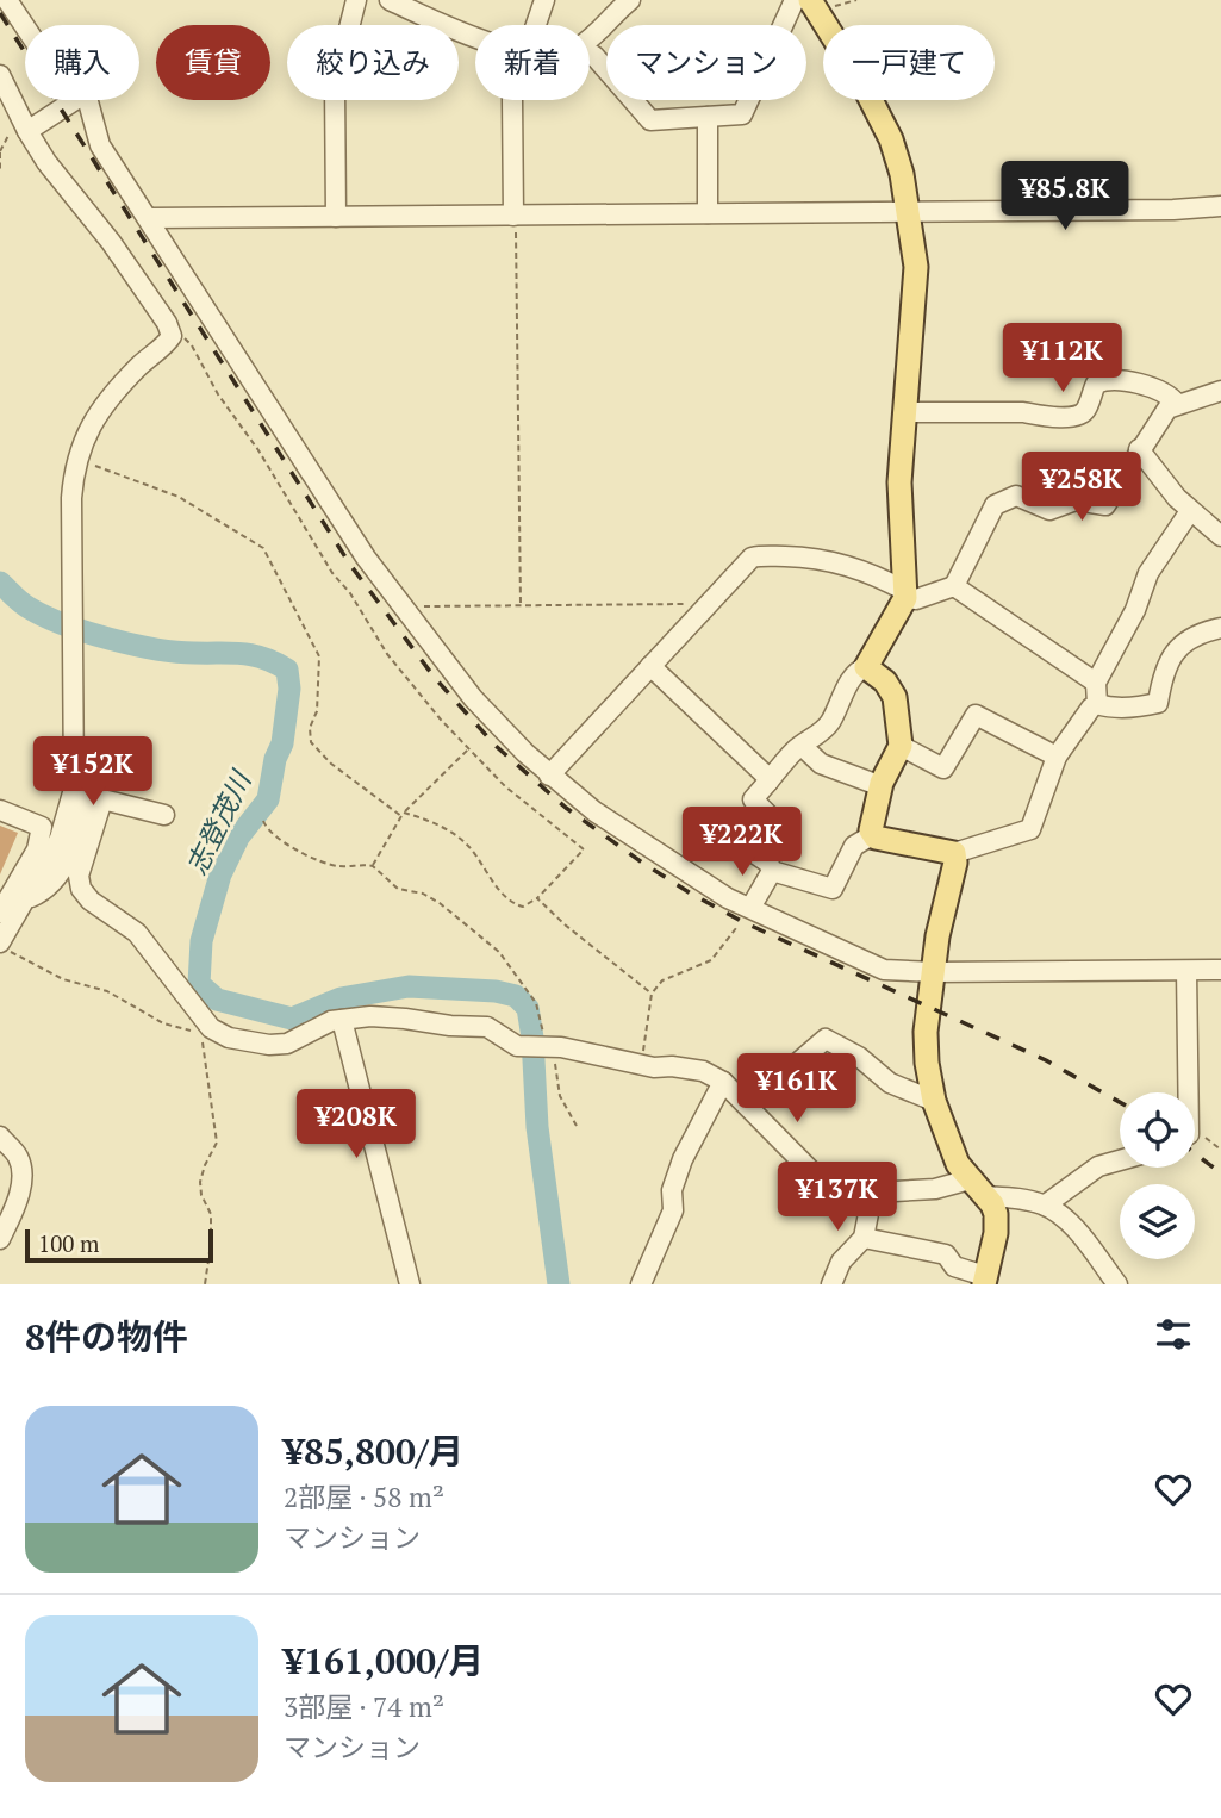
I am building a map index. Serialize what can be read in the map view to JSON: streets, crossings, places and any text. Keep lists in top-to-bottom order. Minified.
{"water":["志登茂川"],"scale_bar":"100 m","page":{"chip":["購入","賃貸","絞り込み","新着","マンション","一戸建て"],"price":["¥85.8K","¥112K","¥258K","¥152K","¥222K","¥161K","¥208K","¥137K"],"scale":"100 m","heading":"8件の物件","list":[{"name":"¥85,800/月","note":"2部屋 · 58 m² · マンション"},{"name":"¥161,000/月","note":"3部屋 · 74 m² · マンション"}]}}
